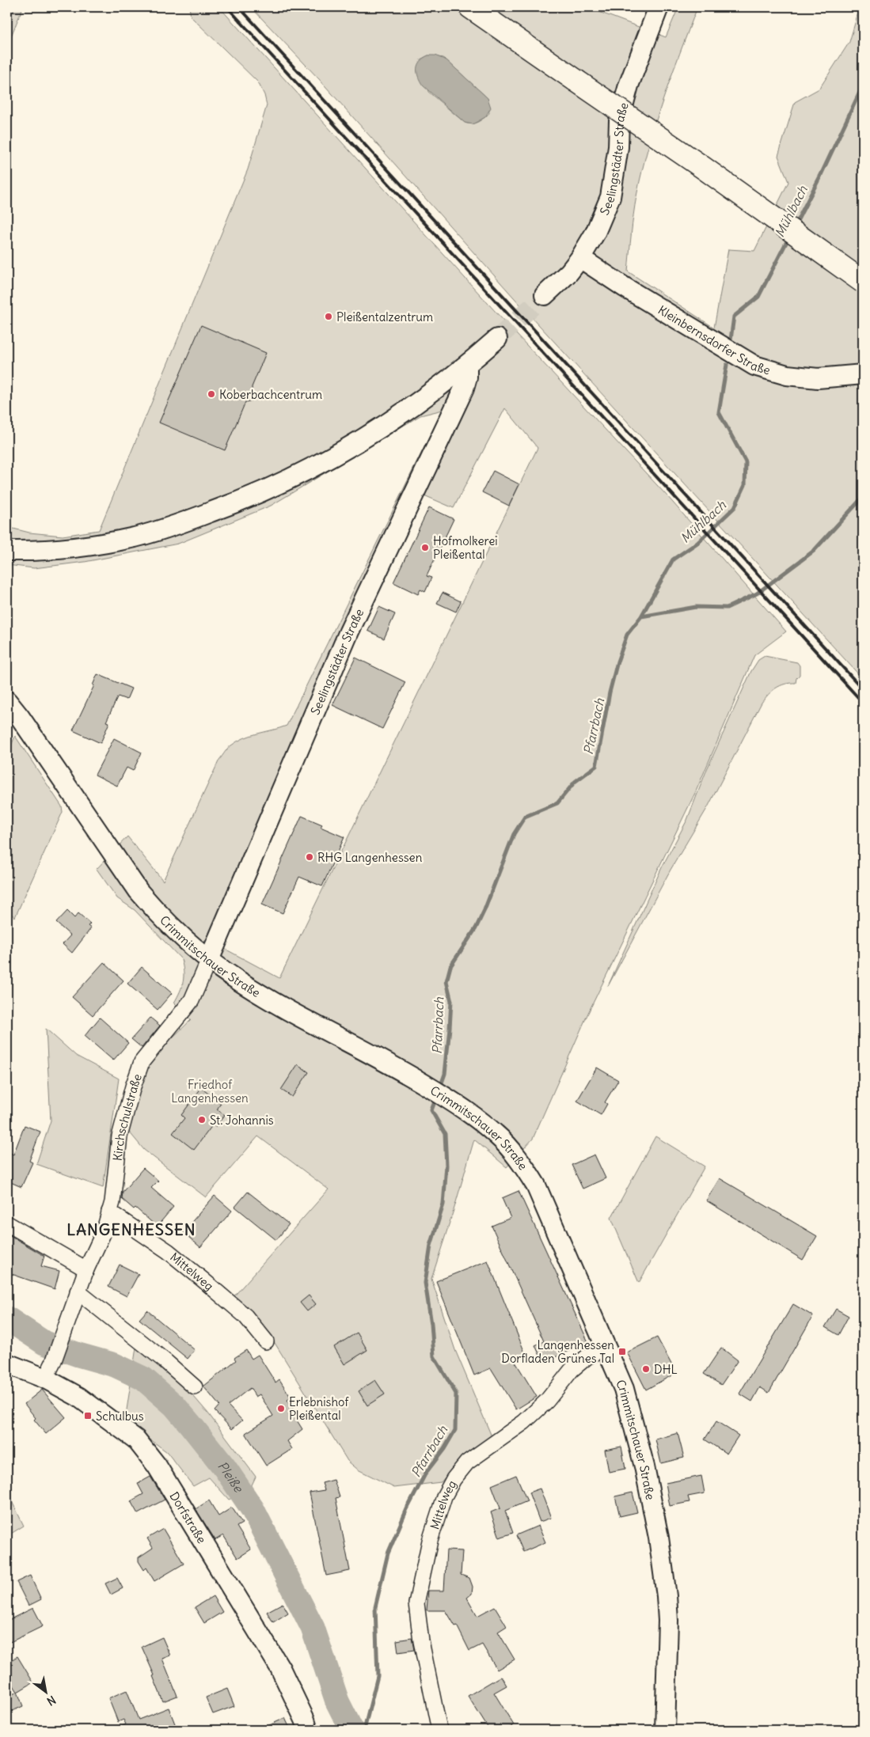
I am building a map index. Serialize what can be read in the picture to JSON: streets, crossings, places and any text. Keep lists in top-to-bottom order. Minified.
{"streets":{"street":["Seelingstädter Straße","Kleinbernsdorfer Straße","Crimmitschauer Straße","Kirchschulstraße","Mittelweg","Dorfstraße"]},"crossings":[["Seelingstädter Straße","Kleinbernsdorfer Straße"],["Seelingstädter Straße","Crimmitschauer Straße"],["Seelingstädter Straße","Kirchschulstraße"],["Crimmitschauer Straße","Kirchschulstraße"],["Crimmitschauer Straße","Mittelweg"],["Kirchschulstraße","Mittelweg"],["Kirchschulstraße","Dorfstraße"]],"districts":["LANGENHESSEN"],"water":["Mühlbach","Pfarrbach","Pleiße"],"parks":["Friedhof Langenhessen"],"places":{"other":["Pleißentalzentrum","Koberbachcentrum","Hofmolkerei Pleißental","RHG Langenhessen","St. Johannis","DHL","Erlebnishof Pleißental"],"transit":["Langenhessen Dorfladen Grünes Tal","Schulbus"]},"north":"bottom right"}
